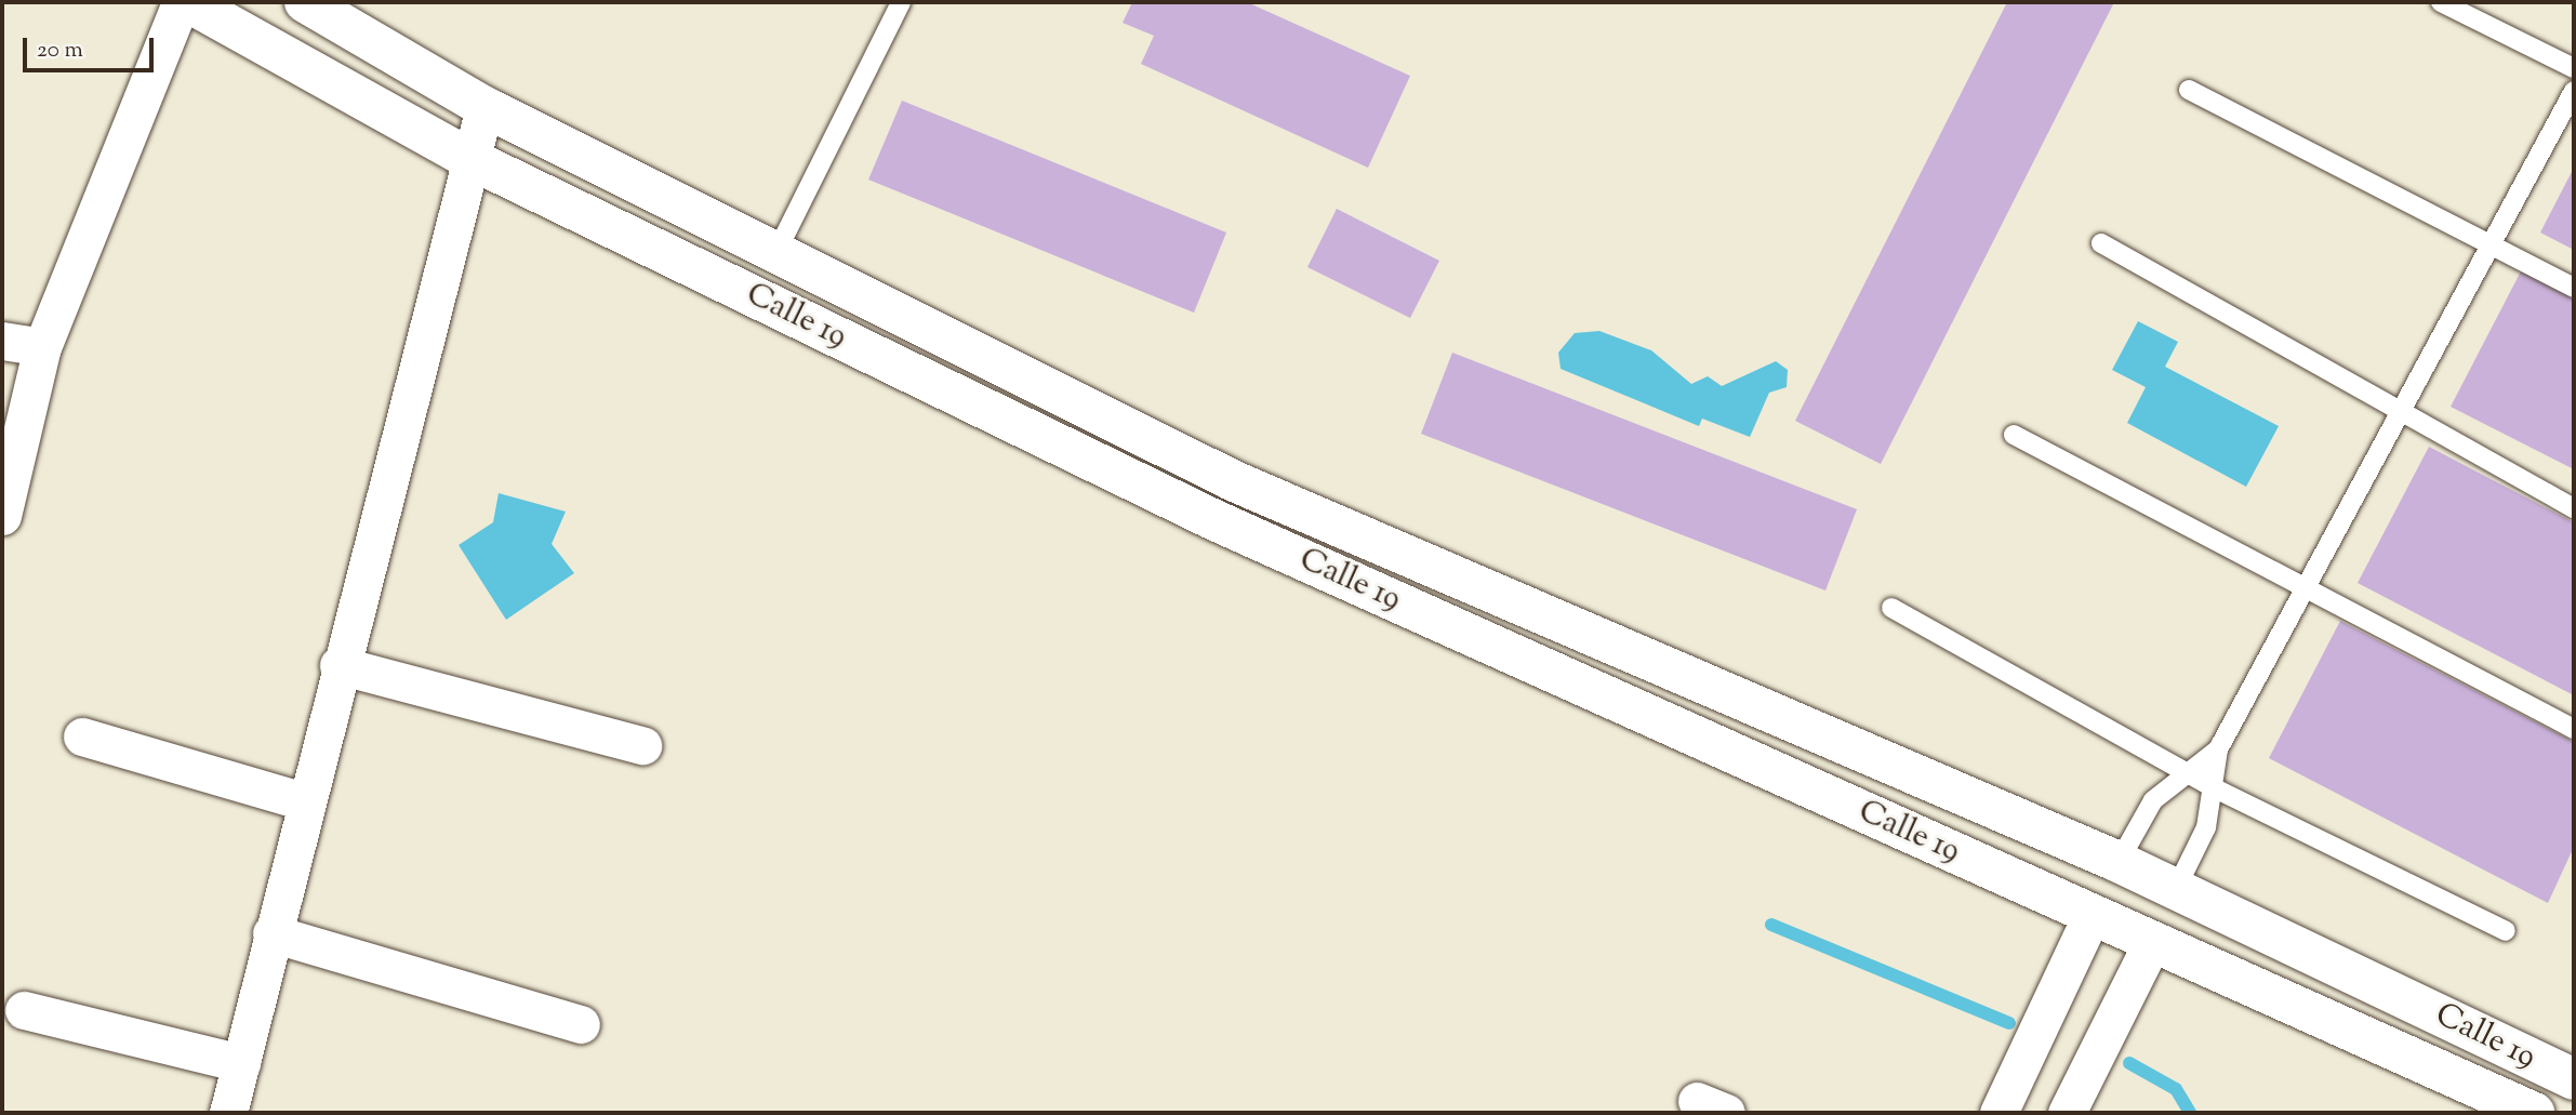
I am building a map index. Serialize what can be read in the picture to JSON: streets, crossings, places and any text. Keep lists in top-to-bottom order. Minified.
{"streets":{"street":["Calle 19"]},"scale_bar":"20 m"}
